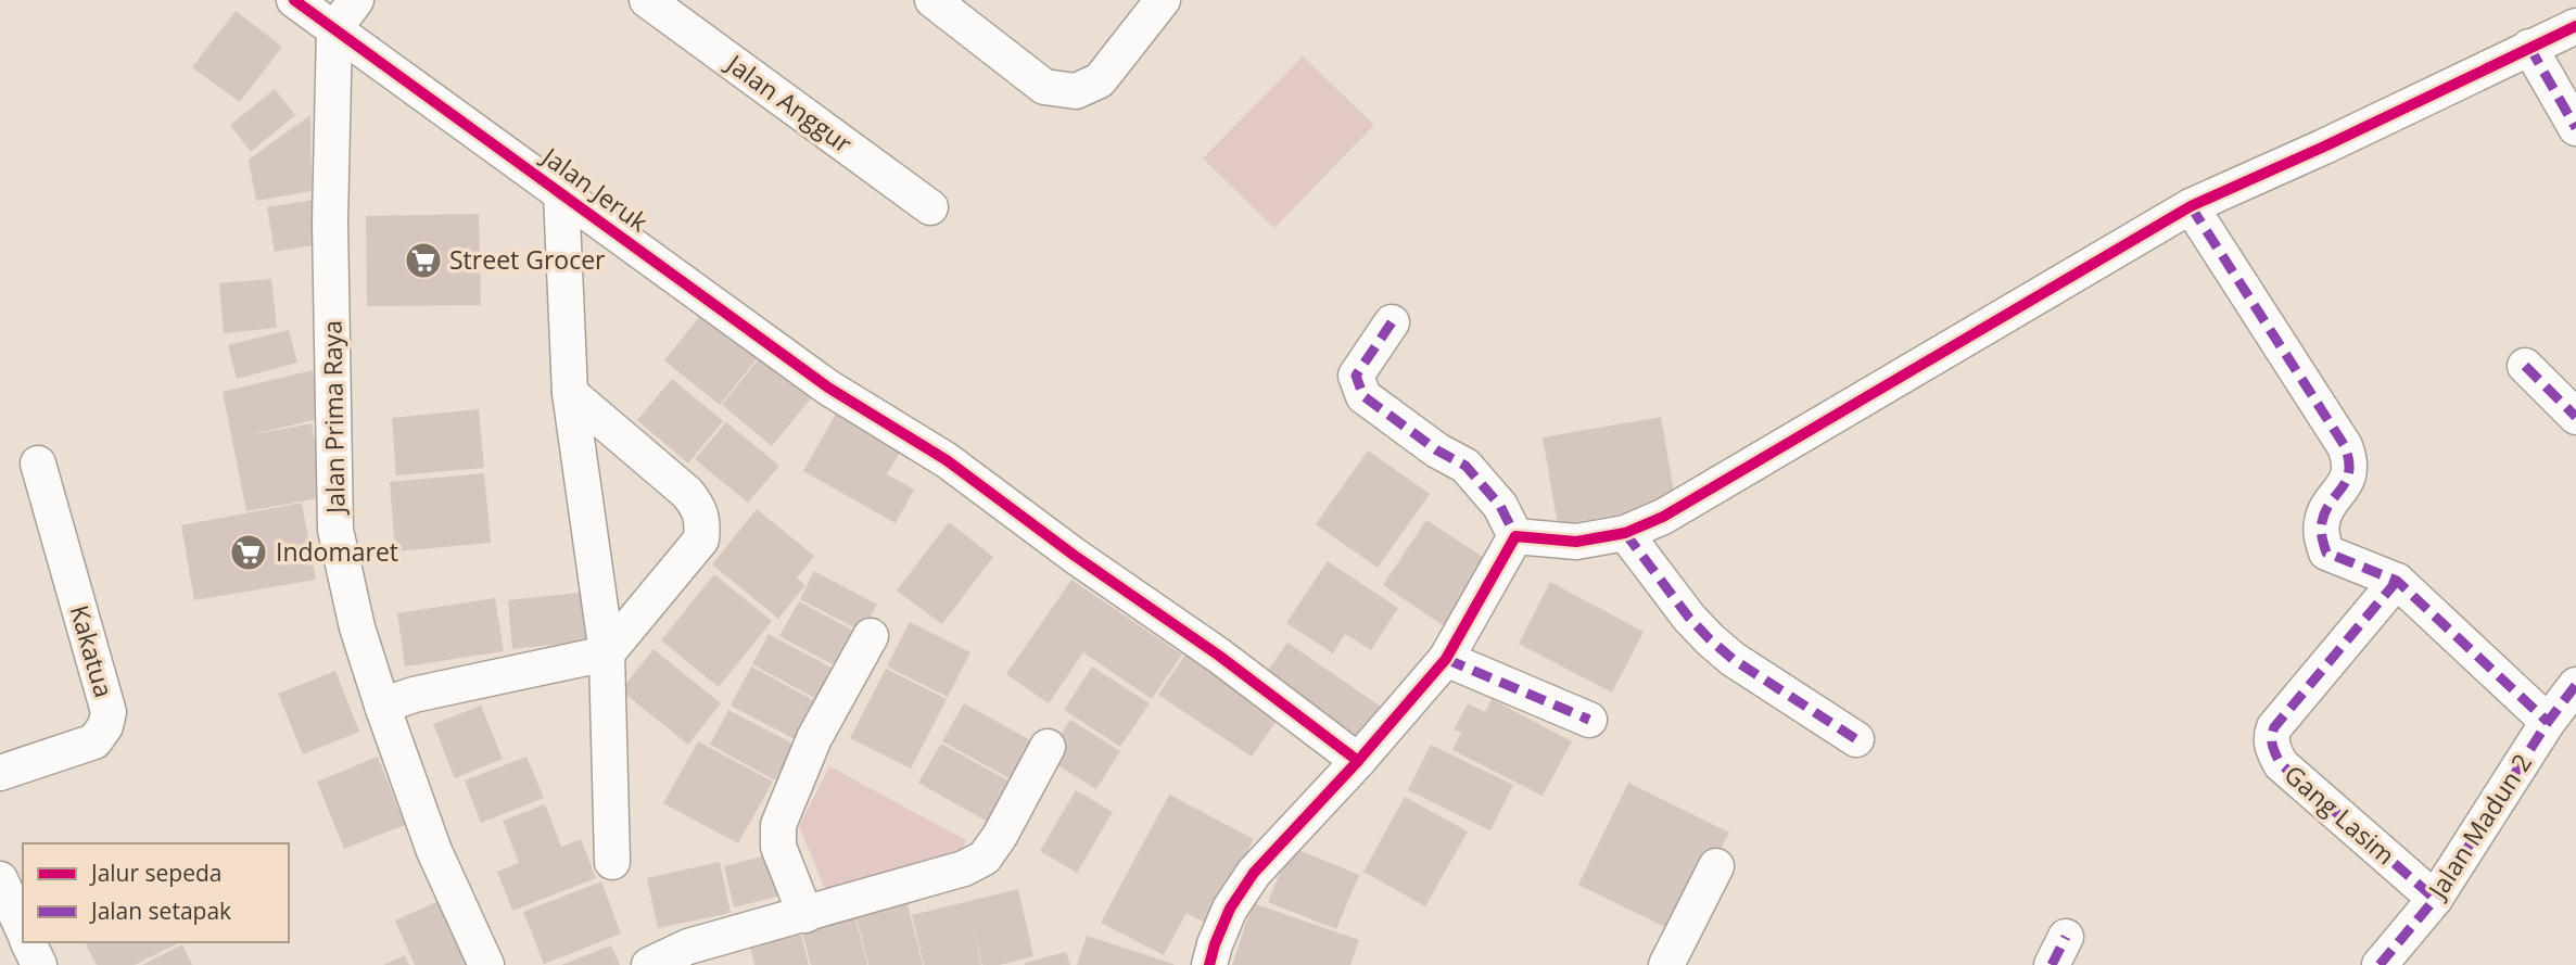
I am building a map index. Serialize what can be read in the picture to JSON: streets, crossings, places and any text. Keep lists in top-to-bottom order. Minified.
{"streets":{"street":["Jalan Anggur","Jalan Jeruk","Jalan Prima Raya","Kakatua","Gang Lasim","Jalan Madun 2"]},"crossings":[["Jalan Jeruk","Jalan Prima Raya"],["Gang Lasim","Jalan Madun 2"]],"places":{"supermarket":["Street Grocer","Indomaret"]},"legend":["Jalur sepeda","Jalan setapak"]}
